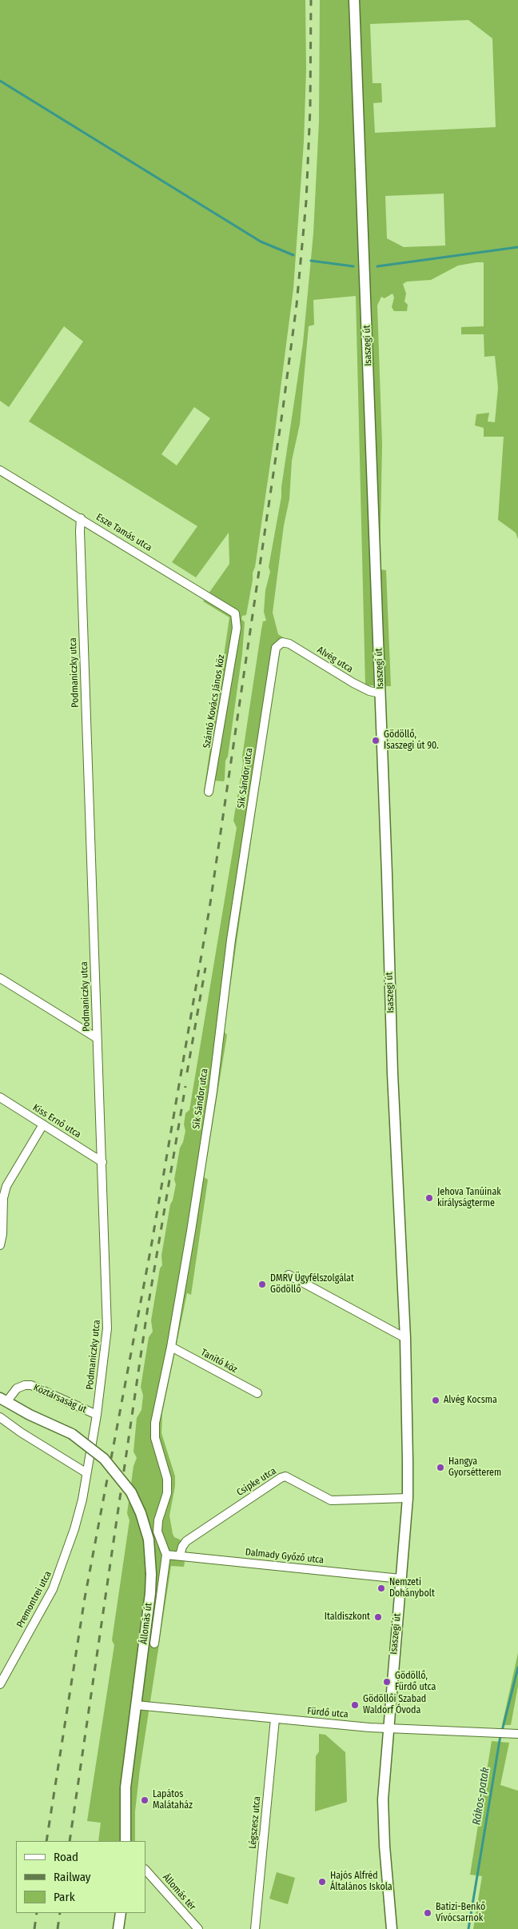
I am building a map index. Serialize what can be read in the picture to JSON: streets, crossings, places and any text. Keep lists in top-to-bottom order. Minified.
{"streets":{"main road":["Isaszegi út","Köztársaság út","Állomás út"],"street":["Esze Tamás utca","Alvég utca","Podmaniczky utca","Szántó Kovács János köz","Sík Sándor utca","Kiss Ernő utca","Tanító köz","Csipke utca","Dalmady Győző utca","Premontrei utca","Fürdő utca","Légszesz utca","Állomás tér"]},"crossings":[["Isaszegi út","Alvég utca"],["Isaszegi út","Csipke utca"],["Isaszegi út","Dalmady Győző utca"],["Isaszegi út","Fürdő utca"],["Esze Tamás utca","Podmaniczky utca"],["Esze Tamás utca","Szántó Kovács János köz"],["Alvég utca","Sík Sándor utca"],["Podmaniczky utca","Kiss Ernő utca"],["Podmaniczky utca","Köztársaság út"],["Podmaniczky utca","Premontrei utca"],["Sík Sándor utca","Tanító köz"],["Sík Sándor utca","Dalmady Győző utca"],["Sík Sándor utca","Állomás út"],["Köztársaság út","Állomás út"],["Csipke utca","Dalmady Győző utca"],["Dalmady Győző utca","Állomás út"],["Állomás út","Fürdő utca"],["Fürdő utca","Légszesz utca"]],"water":["Rákos-patak"],"places":["Gödöllő, Isaszegi út 90.","Jehova Tanúinak királyságterme","DMRV Ügyfélszolgálat Gödöllő","Alvég Kocsma","Hangya Gyorsétterem","Nemzeti Dohánybolt","Italdiszkont","Gödöllő, Fürdő utca","Gödöllői Szabad Waldorf Óvoda","Lapátos Malátaház","Hajós Alfréd Általános Iskola","Batizi-Benkő Vívócsarnok"],"legend":["Road","Railway","Park"]}
